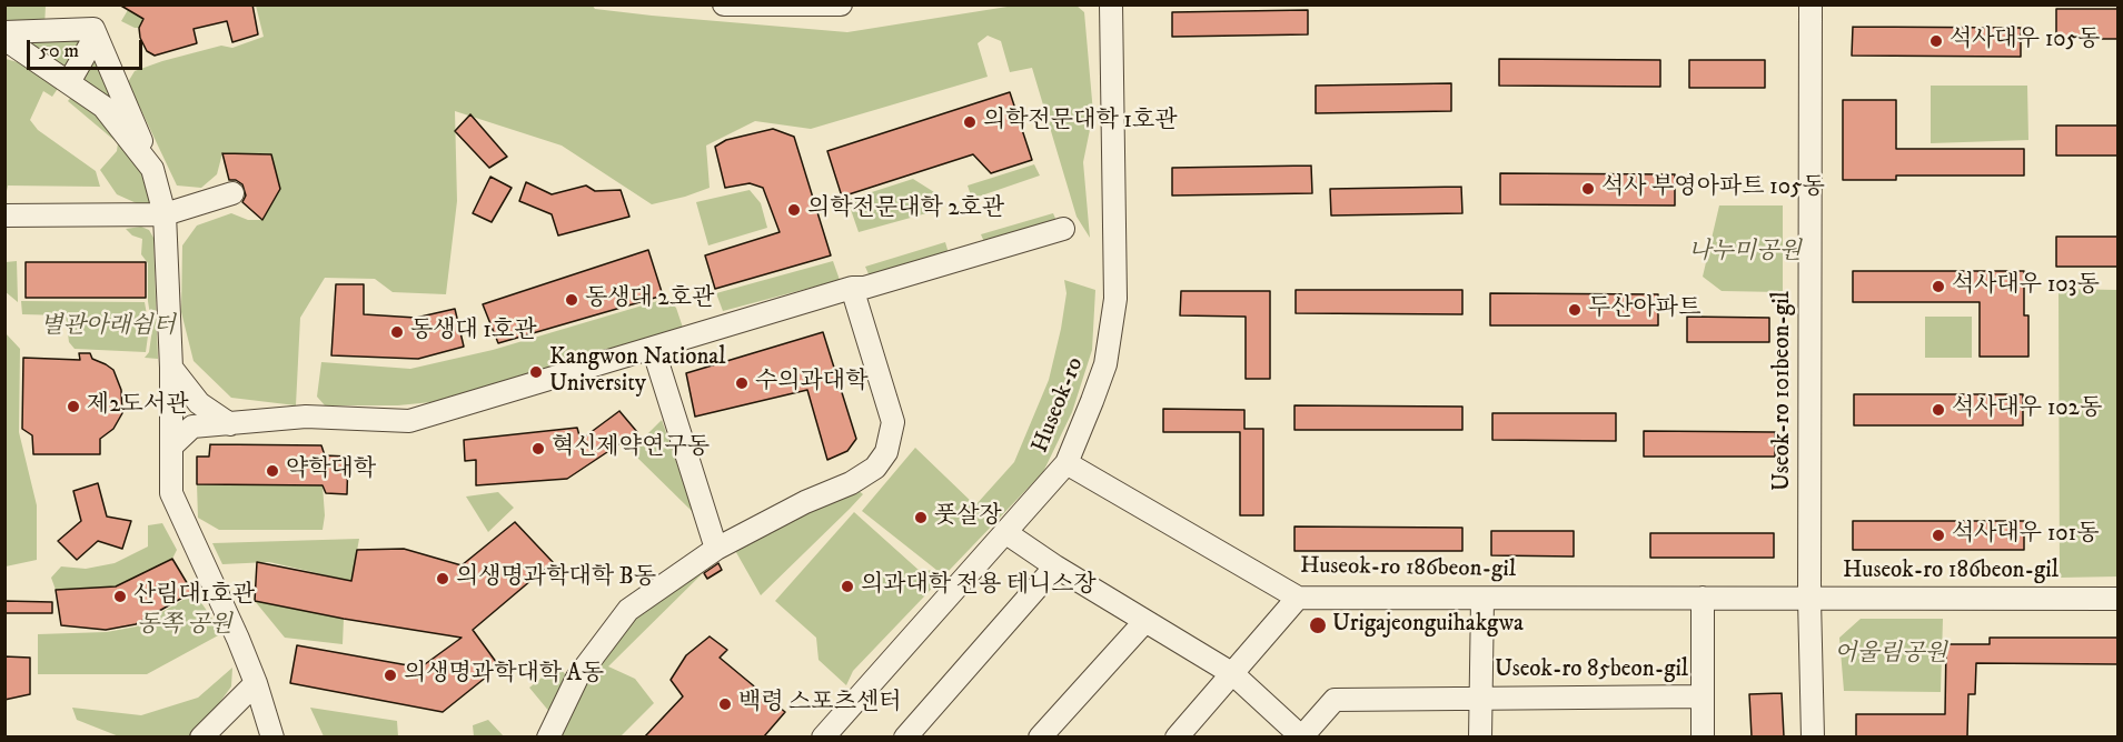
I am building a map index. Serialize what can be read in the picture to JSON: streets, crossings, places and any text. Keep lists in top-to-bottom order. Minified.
{"streets":{"street":["Useok-ro 101beon-gil","Huseok-ro","Huseok-ro 186beon-gil","Useok-ro 85beon-gil"]},"crossings":[["Useok-ro 101beon-gil","Huseok-ro 186beon-gil"],["Huseok-ro","Huseok-ro 186beon-gil"],["Huseok-ro 186beon-gil","Useok-ro 85beon-gil"]],"parks":["나누미공원","별관아래쉼터","동쪽 공원","어울림공원"],"places":["석사대우 105동","의학전문대학 1호관","석사 부영아파트 105동","의학전문대학 2호관","석사대우 103동","동생대 2호관","두산아파트","동생대 1호관","Kangwon National University","수의과대학","제2도서관","석사대우 102동","혁신제약연구동","약학대학","풋살장","석사대우 101동","의생명과학대학 B동","의과대학 전용 테니스장","산림대1호관","Urigajeonguihakgwa","의생명과학대학 A동","백령 스포츠센터"],"scale_bar":"50 m"}
